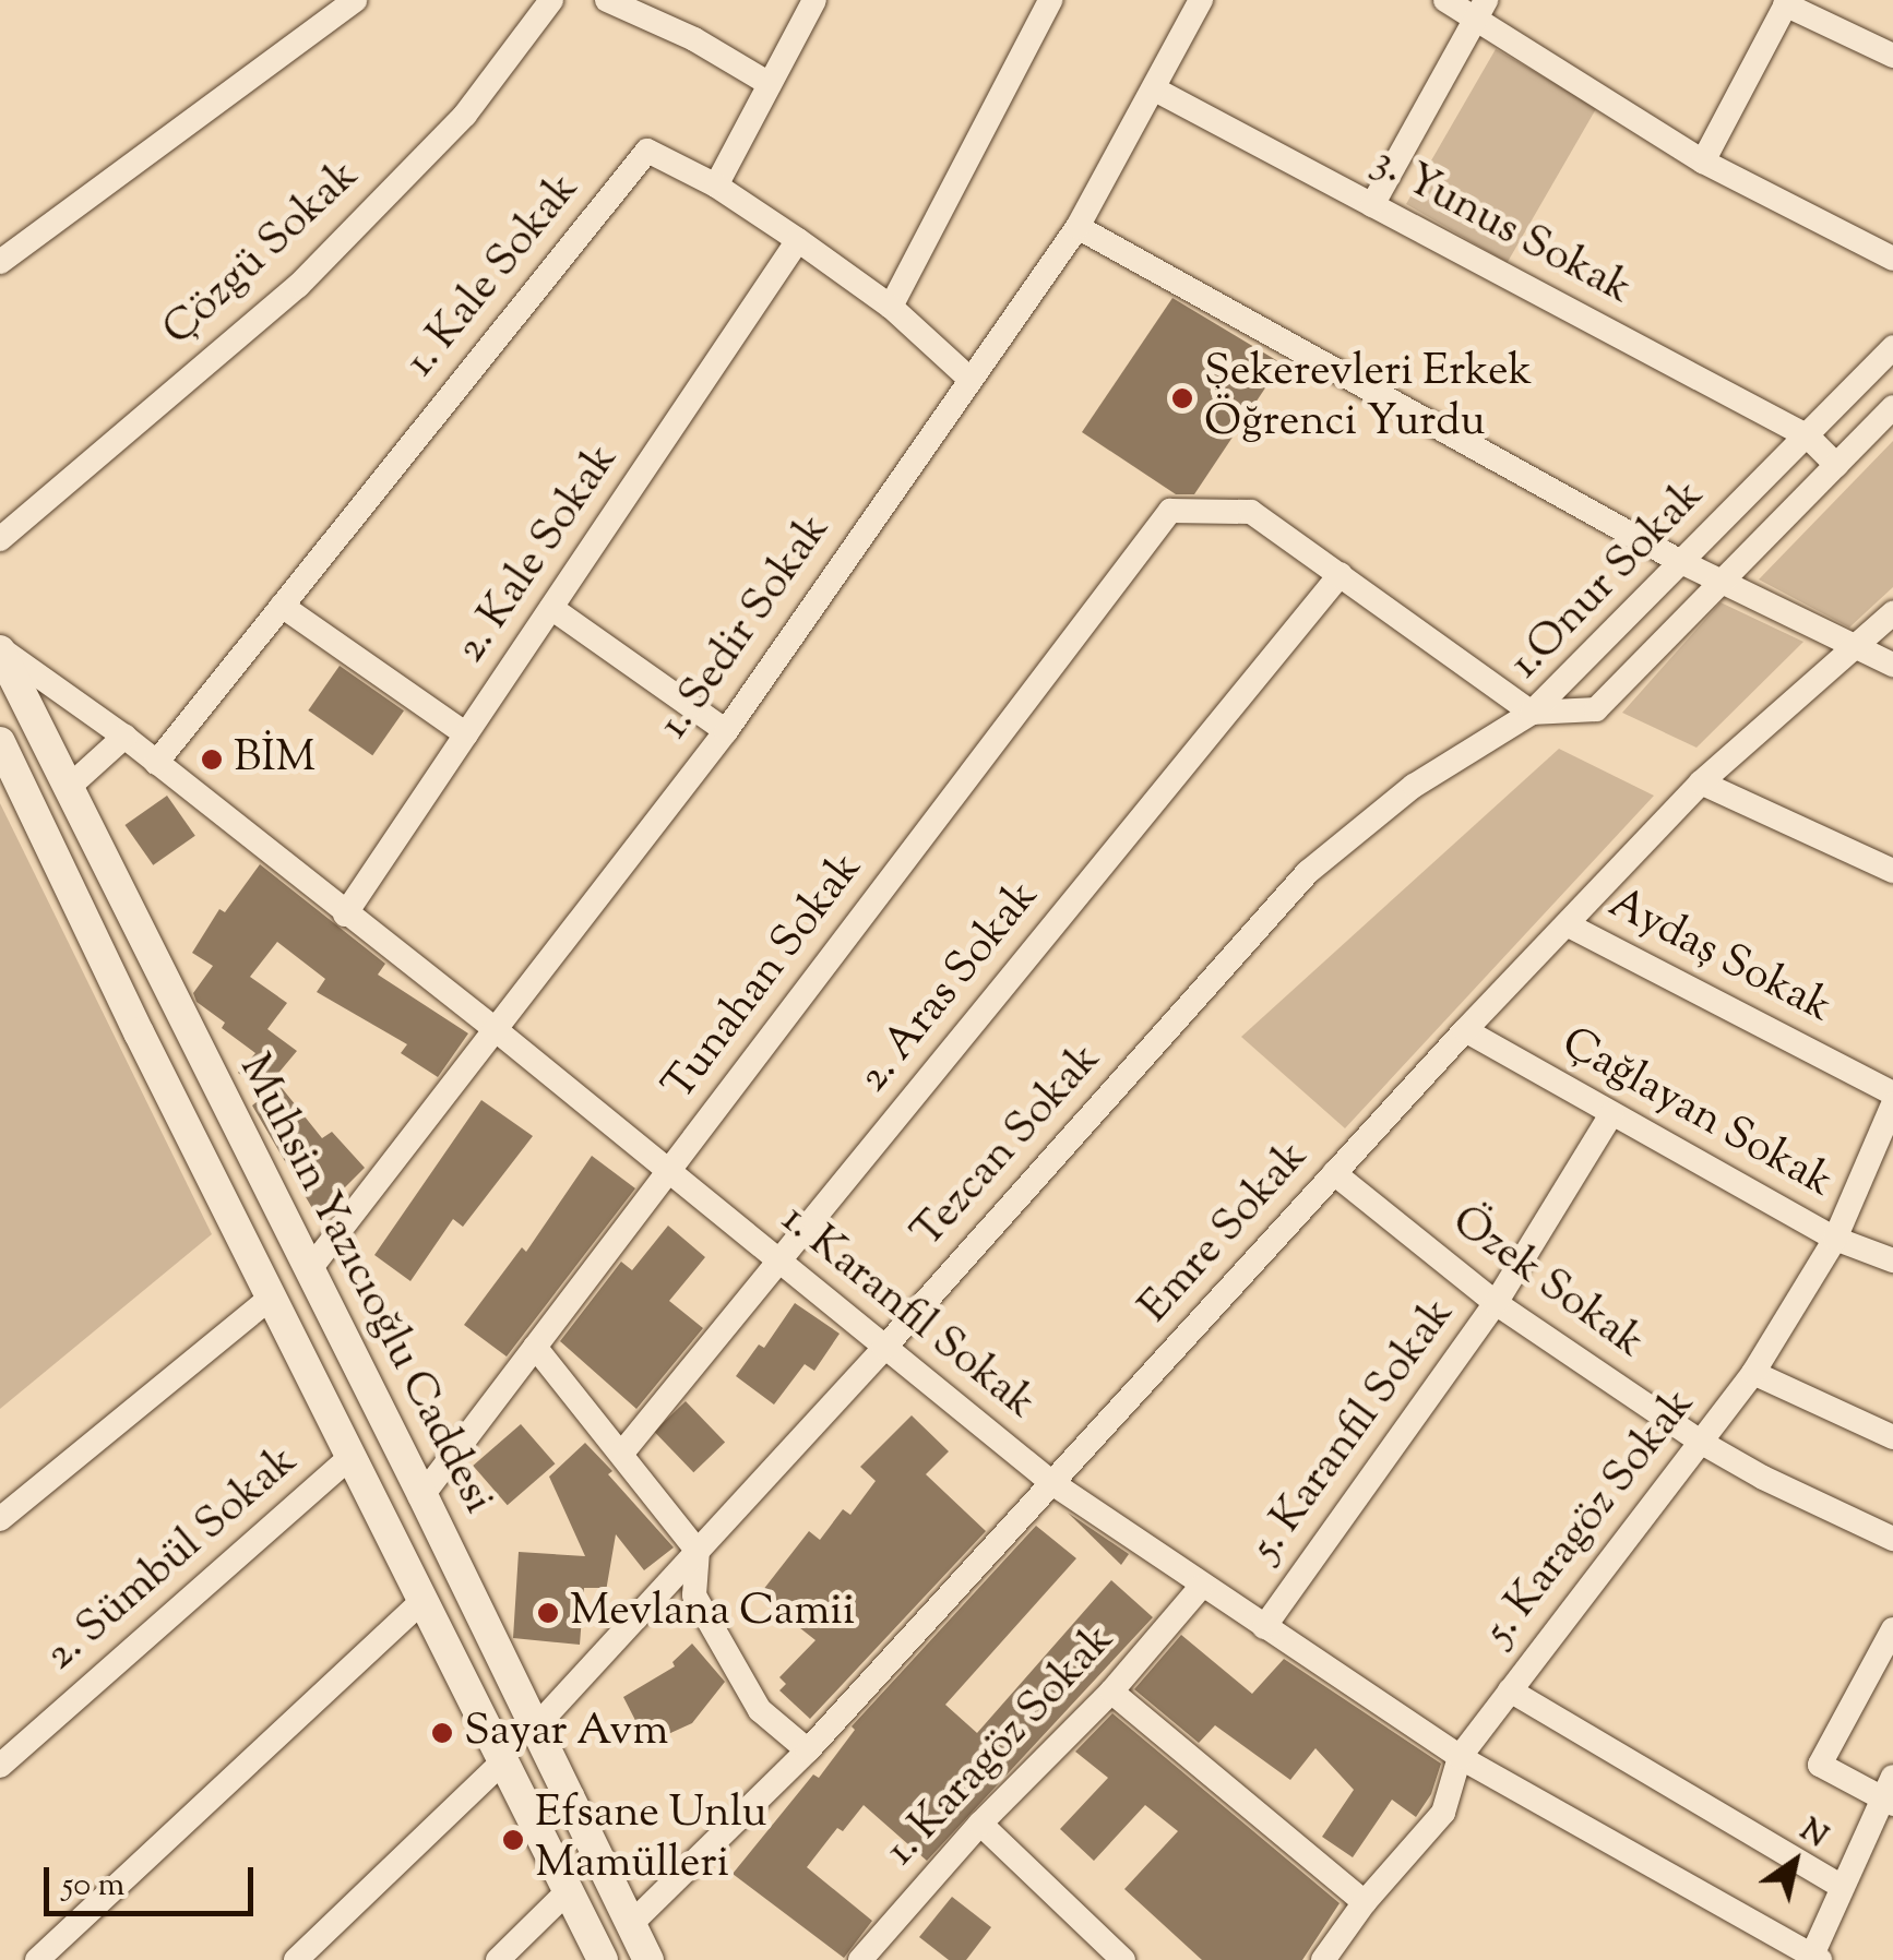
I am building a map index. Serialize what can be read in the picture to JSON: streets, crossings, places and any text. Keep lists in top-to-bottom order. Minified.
{"streets":{"street":["3. Yunus Sokak","Çözgü Sokak","1. Kale Sokak","2. Kale Sokak","1.Onur Sokak","1. Sedir Sokak","Aydaş Sokak","Tunahan Sokak","2. Aras Sokak","Çağlayan Sokak","Tezcan Sokak","Emre Sokak","Özek Sokak","Muhsin Yazıcıoğlu Caddesi","1. Karanfil Sokak","5. Karanfil Sokak","5. Karagöz Sokak","2. Sümbül Sokak","1. Karagöz Sokak"]},"crossings":[["3. Yunus Sokak","1.Onur Sokak"],["3. Yunus Sokak","1. Sedir Sokak"],["1. Kale Sokak","2. Kale Sokak"],["1. Kale Sokak","1. Sedir Sokak"],["1. Kale Sokak","1. Karanfil Sokak"],["2. Kale Sokak","1. Karanfil Sokak"],["1.Onur Sokak","Tezcan Sokak"],["1. Sedir Sokak","Muhsin Yazıcıoğlu Caddesi"],["1. Sedir Sokak","1. Karanfil Sokak"],["Aydaş Sokak","Emre Sokak"],["Tunahan Sokak","2. Aras Sokak"],["Tunahan Sokak","Muhsin Yazıcıoğlu Caddesi"],["Tunahan Sokak","1. Karanfil Sokak"],["2. Aras Sokak","1. Karanfil Sokak"],["Çağlayan Sokak","Emre Sokak"],["Çağlayan Sokak","5. Karanfil Sokak"],["Çağlayan Sokak","5. Karagöz Sokak"],["Tezcan Sokak","Muhsin Yazıcıoğlu Caddesi"],["Tezcan Sokak","1. Karanfil Sokak"],["Emre Sokak","Özek Sokak"],["Emre Sokak","Muhsin Yazıcıoğlu Caddesi"],["Emre Sokak","1. Karanfil Sokak"],["Özek Sokak","5. Karanfil Sokak"],["Özek Sokak","5. Karagöz Sokak"],["Muhsin Yazıcıoğlu Caddesi","1. Karanfil Sokak"],["Muhsin Yazıcıoğlu Caddesi","2. Sümbül Sokak"],["1. Karanfil Sokak","5. Karanfil Sokak"],["1. Karanfil Sokak","5. Karagöz Sokak"],["1. Karanfil Sokak","1. Karagöz Sokak"]],"places":["Şekerevleri Erkek Öğrenci Yurdu","BİM","Mevlana Camii","Sayar Avm","Efsane Unlu Mamülleri"],"scale_bar":"50 m","north":"top right"}
